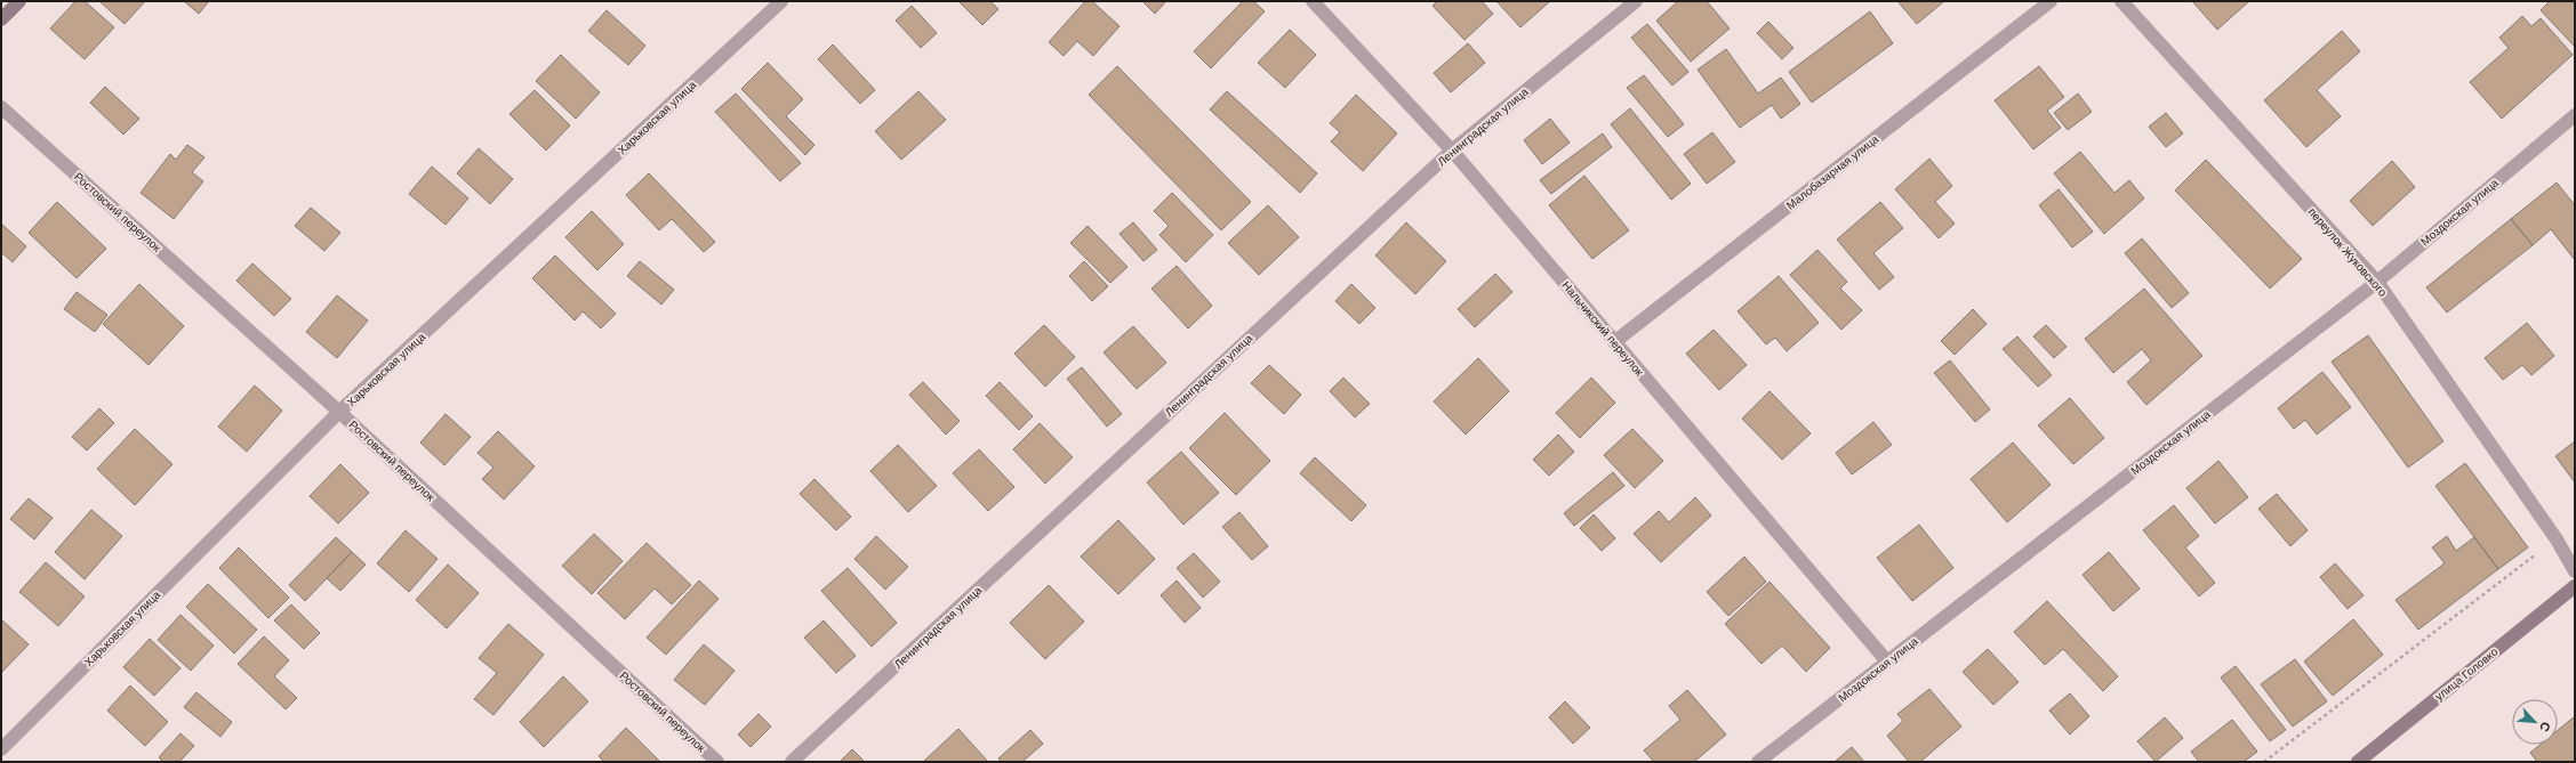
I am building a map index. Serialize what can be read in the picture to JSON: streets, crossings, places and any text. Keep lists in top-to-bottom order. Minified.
{"streets":{"main road":["улица Головко"],"street":["Харьковская улица","Ленинградская улица","Малобазарная улица","Ростовский переулок","Моздокская улица","переулок Жуковского","Нальчикский переулок"]},"crossings":[["Харьковская улица","Ростовский переулок"],["Ленинградская улица","Нальчикский переулок"],["Малобазарная улица","Нальчикский переулок"],["Моздокская улица","переулок Жуковского"],["Моздокская улица","Нальчикский переулок"]],"north":"bottom right"}
